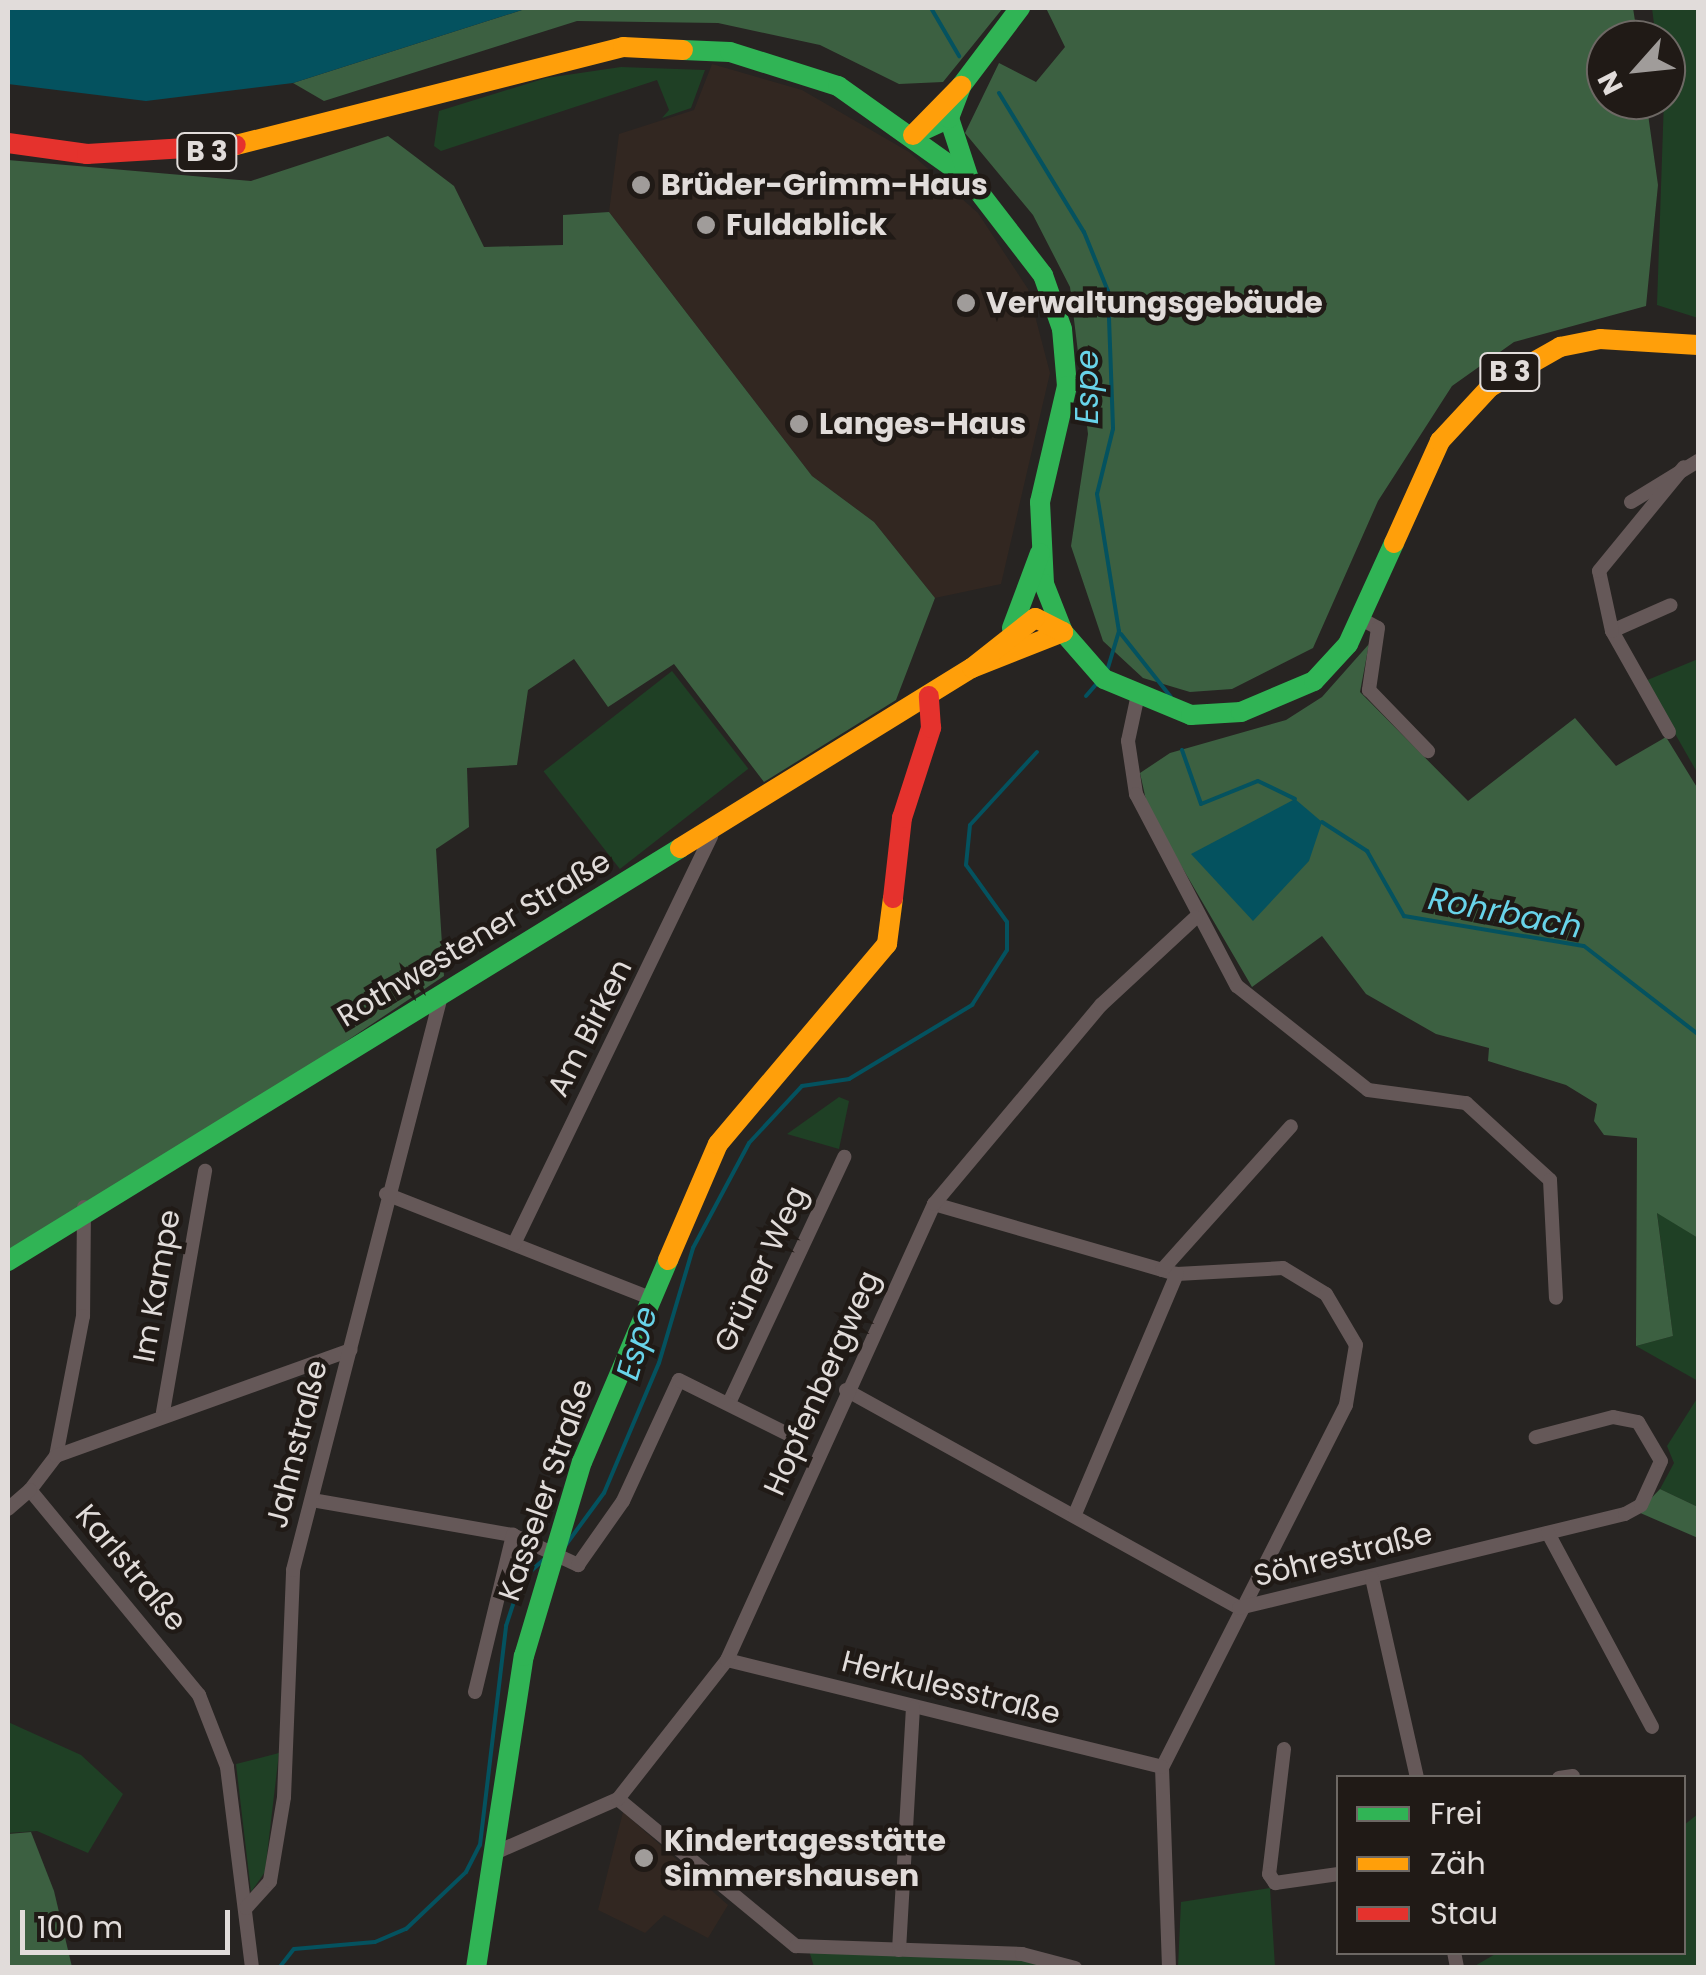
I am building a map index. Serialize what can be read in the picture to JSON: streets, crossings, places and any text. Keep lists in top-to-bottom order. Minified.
{"streets":{"main road":["B 3","Rothwestener Straße","Kasseler Straße"],"street":["Am Birken","Grüner Weg","Im Kampe","Hopfenbergweg","Jahnstraße","Söhrestraße","Karlstraße","Herkulesstraße"]},"crossings":[["B 3","Rothwestener Straße"],["Rothwestener Straße","Am Birken"],["Rothwestener Straße","Jahnstraße"],["Rothwestener Straße","Kasseler Straße"],["Grüner Weg","Kasseler Straße"],["Im Kampe","Jahnstraße"],["Hopfenbergweg","Kasseler Straße"],["Hopfenbergweg","Söhrestraße"],["Hopfenbergweg","Herkulesstraße"],["Jahnstraße","Karlstraße"]],"water":["Espe","Rohrbach"],"places":["Brüder-Grimm-Haus","Fuldablick","Verwaltungsgebäude","Langes-Haus","Kindertagesstätte Simmershausen"],"legend":["Frei","Zäh","Stau"],"scale_bar":"100 m","north":"bottom left"}
